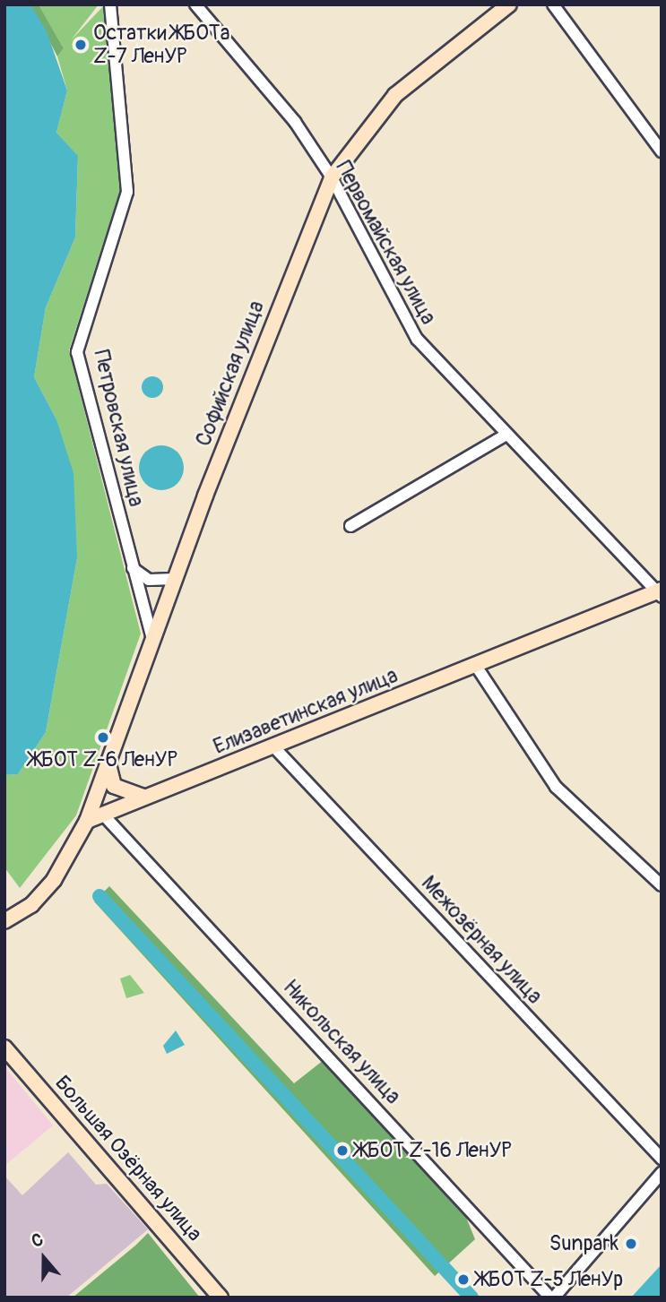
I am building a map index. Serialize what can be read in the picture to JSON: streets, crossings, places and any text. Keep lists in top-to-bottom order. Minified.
{"streets":{"street":["Первомайская улица","Софийская улица","Петровская улица","Елизаветинская улица","Межозёрная улица","Никольская улица","Большая Озёрная улица"]},"crossings":[["Первомайская улица","Софийская улица"],["Первомайская улица","Елизаветинская улица"],["Софийская улица","Петровская улица"],["Софийская улица","Елизаветинская улица"],["Елизаветинская улица","Межозёрная улица"],["Елизаветинская улица","Никольская улица"]],"places":["Остатки ЖБОТа Z-7 ЛенУР","ЖБОТ Z-6 ЛенУР","ЖБОТ Z-16 ЛенУР","Sunpark","ЖБОТ Z-5 ЛенУр"],"north":"top"}
